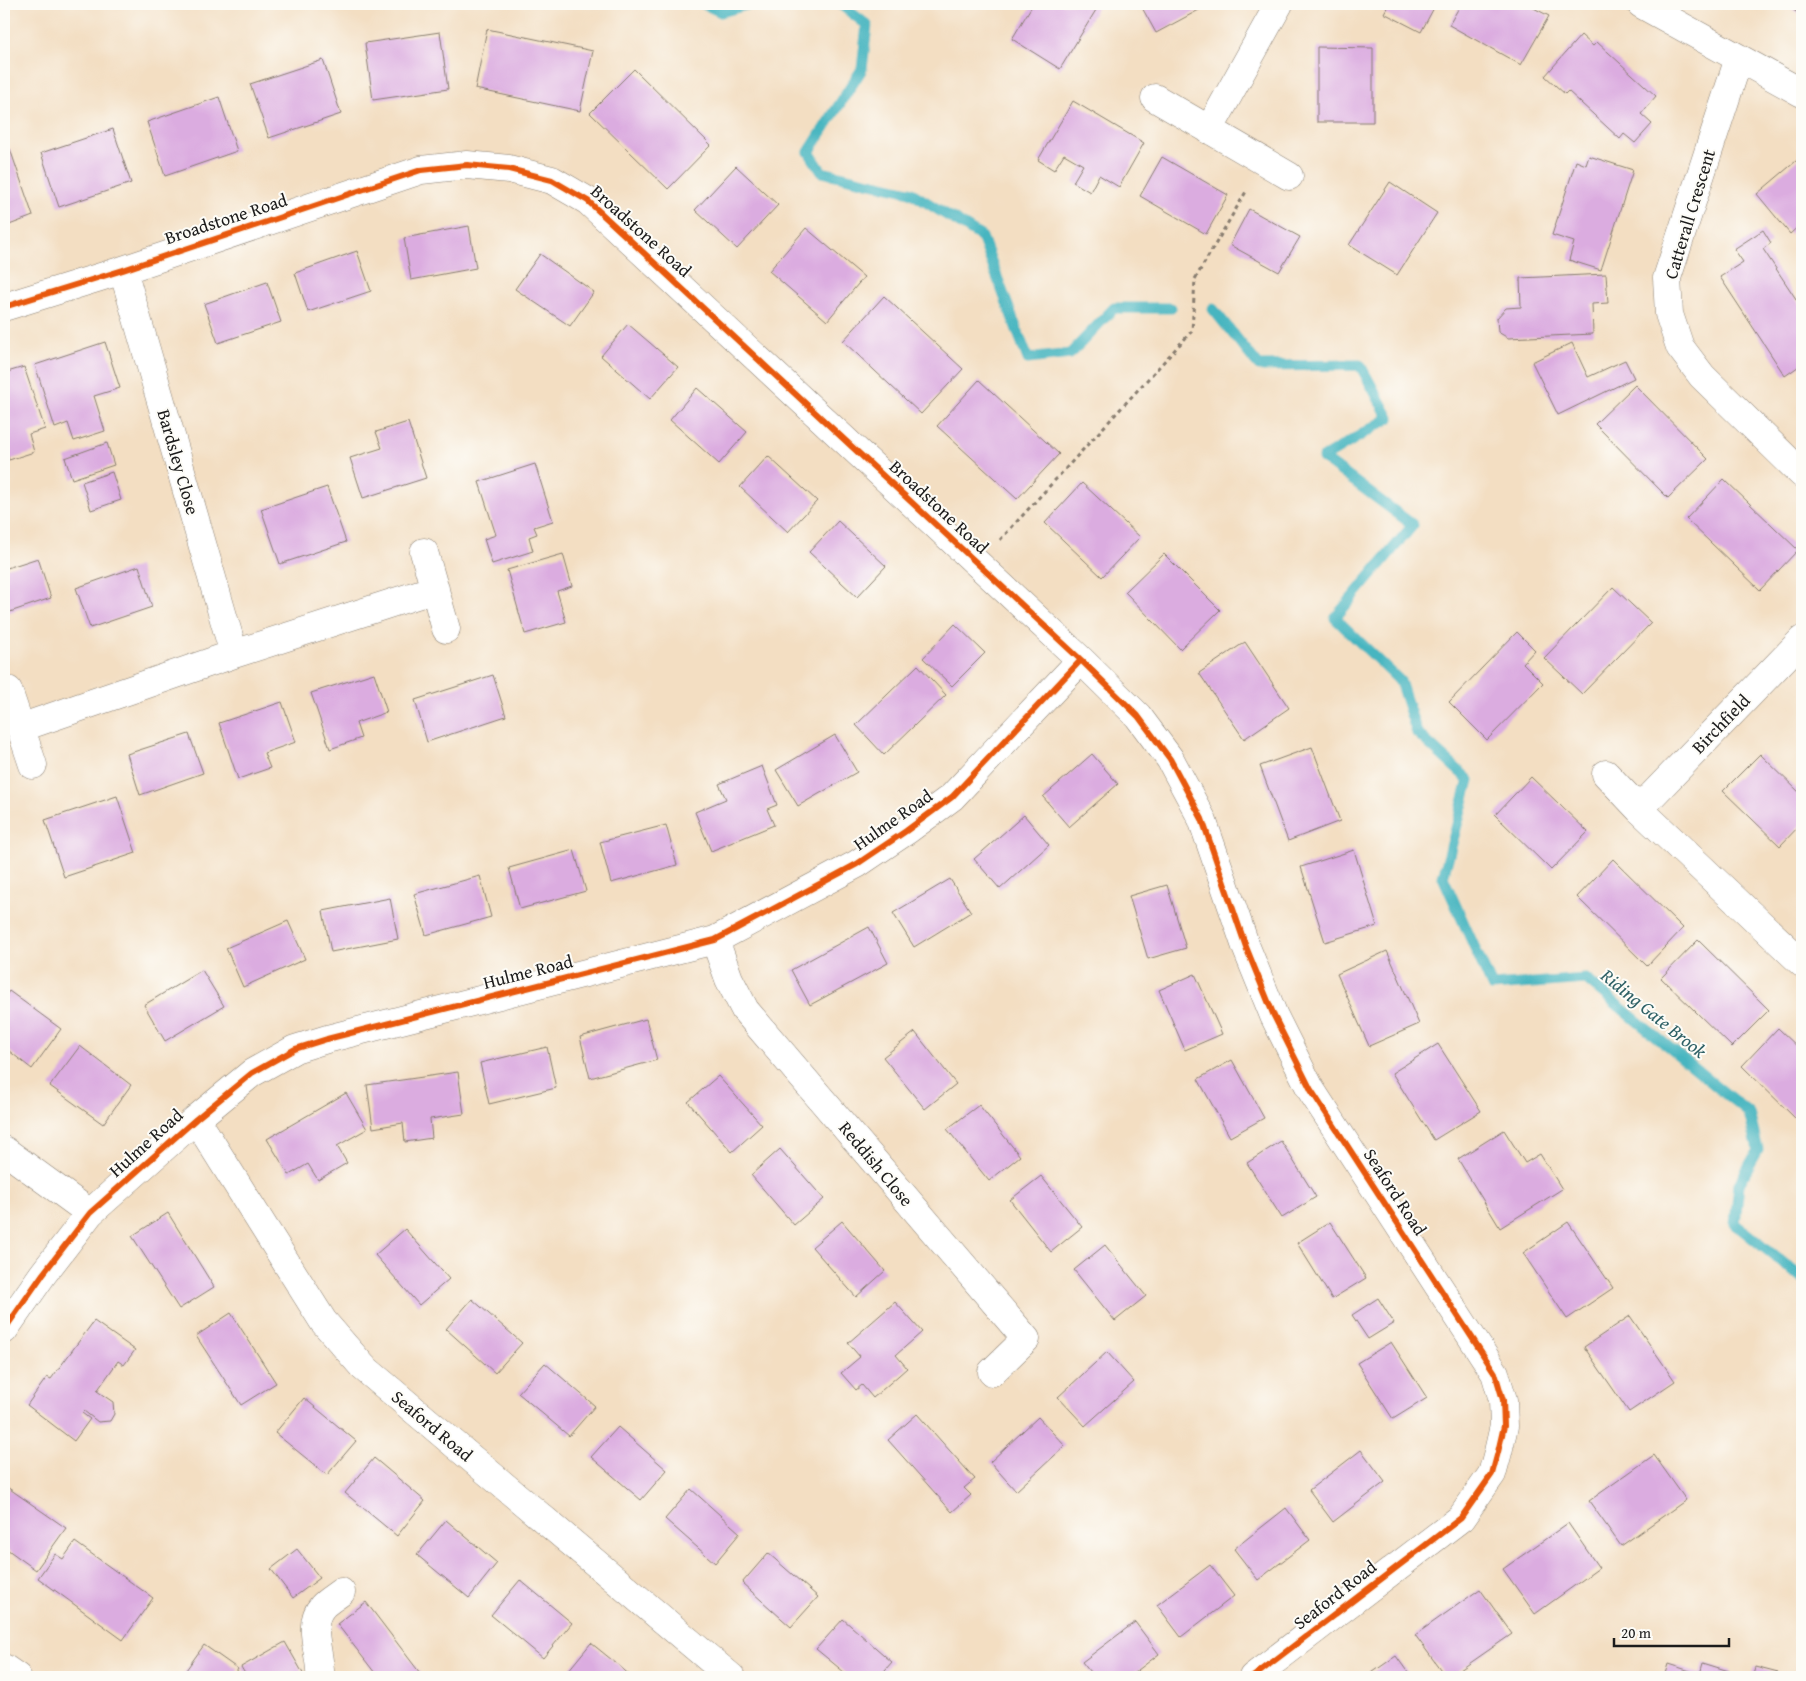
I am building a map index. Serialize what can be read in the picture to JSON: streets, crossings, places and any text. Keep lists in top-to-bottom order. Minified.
{"streets":{"street":["Catterall Crescent","Broadstone Road","Bardsley Close","Birchfield","Hulme Road","Reddish Close","Seaford Road"]},"crossings":[["Broadstone Road","Bardsley Close"],["Broadstone Road","Hulme Road"],["Broadstone Road","Seaford Road"],["Hulme Road","Reddish Close"],["Hulme Road","Seaford Road"]],"water":["Riding Gate Brook"],"scale_bar":"20 m"}
